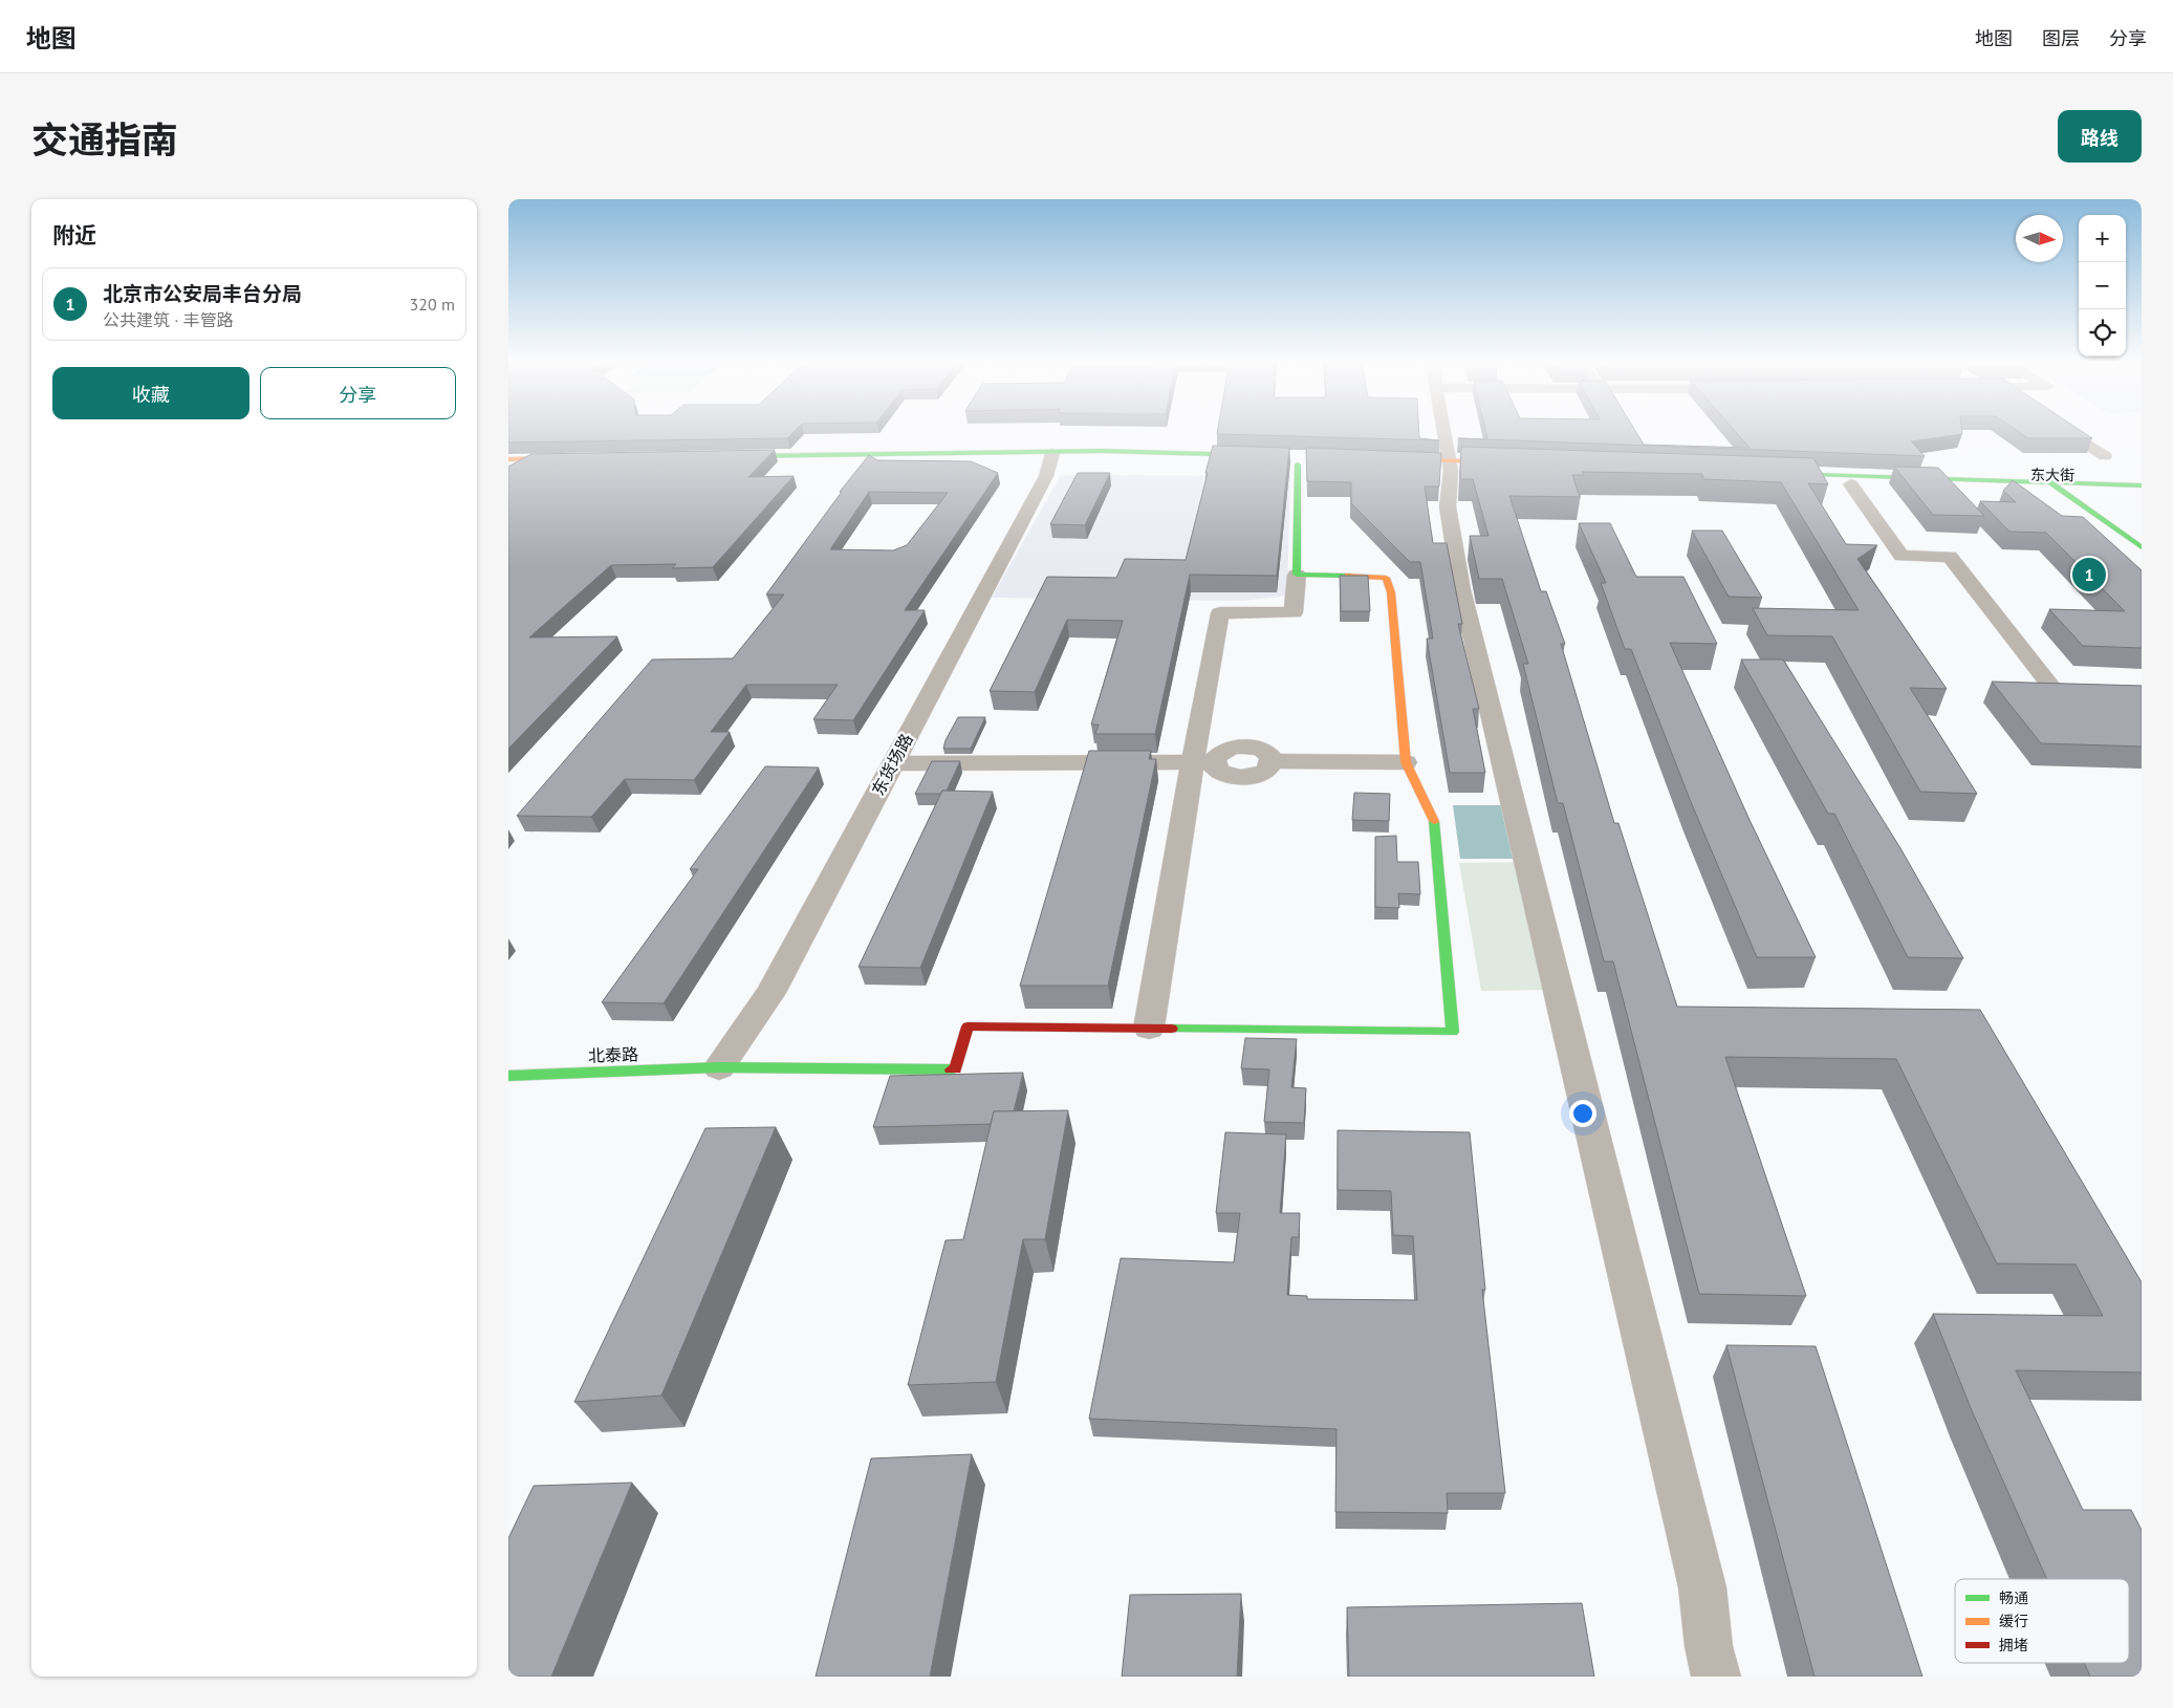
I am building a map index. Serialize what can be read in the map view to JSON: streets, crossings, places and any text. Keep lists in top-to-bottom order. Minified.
{"streets":{"street":["东大街","东货场路","北泰路"]},"crossings":[["东货场路","北泰路"]],"legend":["畅通","缓行","拥堵"],"north":"right","page":{"header":"地图","nav":["地图","图层","分享"],"title":"交通指南","buttons":["路线",["收藏","分享"]],"heading":"附近","map_buttons":["+","−"],"list":[{"mark":"1","name":"北京市公安局丰台分局","note":"公共建筑 · 丰管路","value":"320 m"}],"pins":"1"}}
